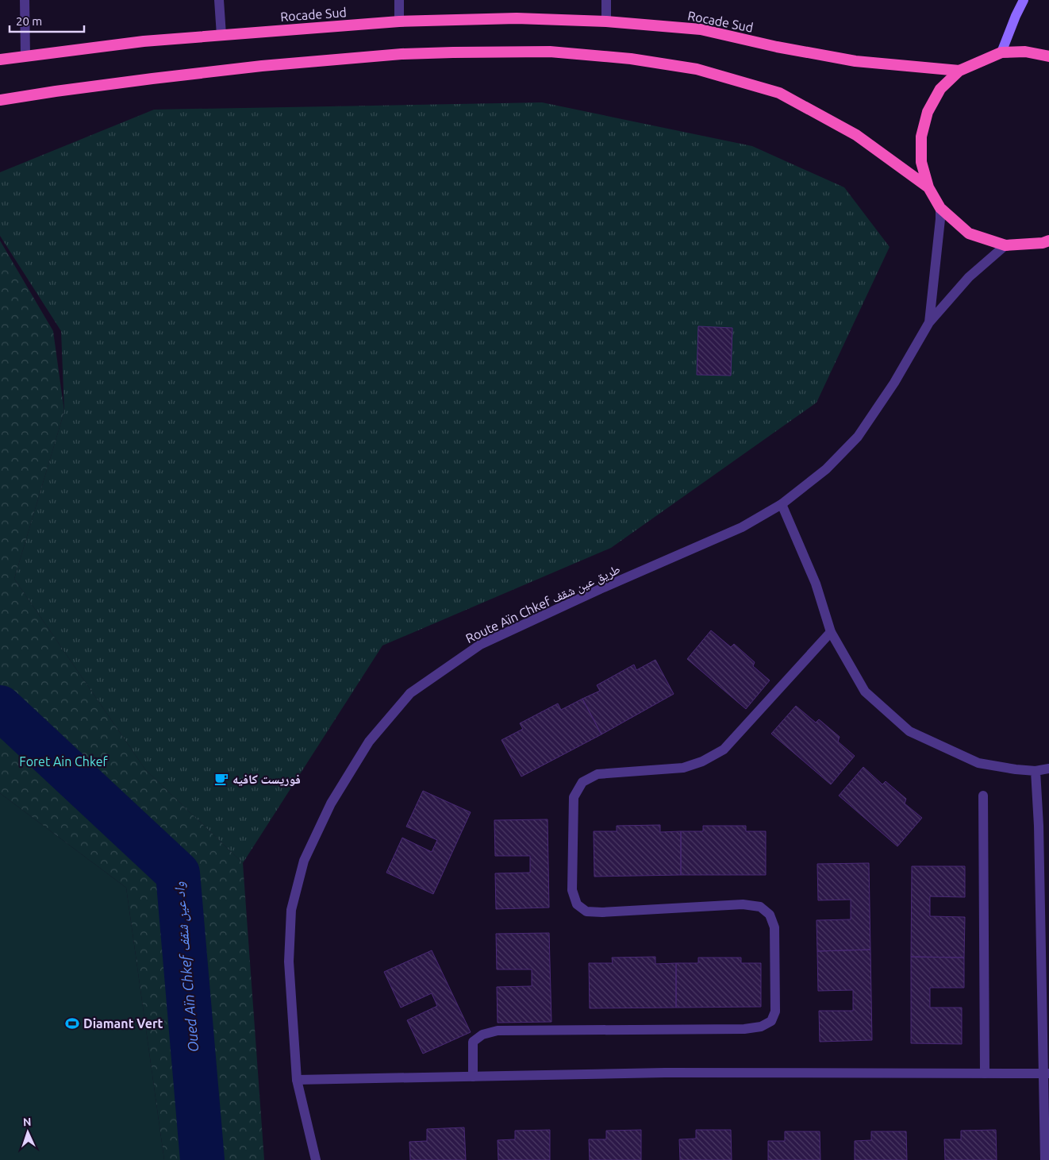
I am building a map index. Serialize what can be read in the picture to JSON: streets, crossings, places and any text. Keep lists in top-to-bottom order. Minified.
{"streets":{"highway":["Rocade Sud"],"street":["Route Aïn Chkef طريق عين شقف"]},"water":["Oued Aïn Chkef واد عين شقف"],"parks":["Foret Ain Chkef"],"places":{"cafe":["فوريست كافيه"],"sports":["Diamant Vert"]},"scale_bar":"20 m","north":"top"}
